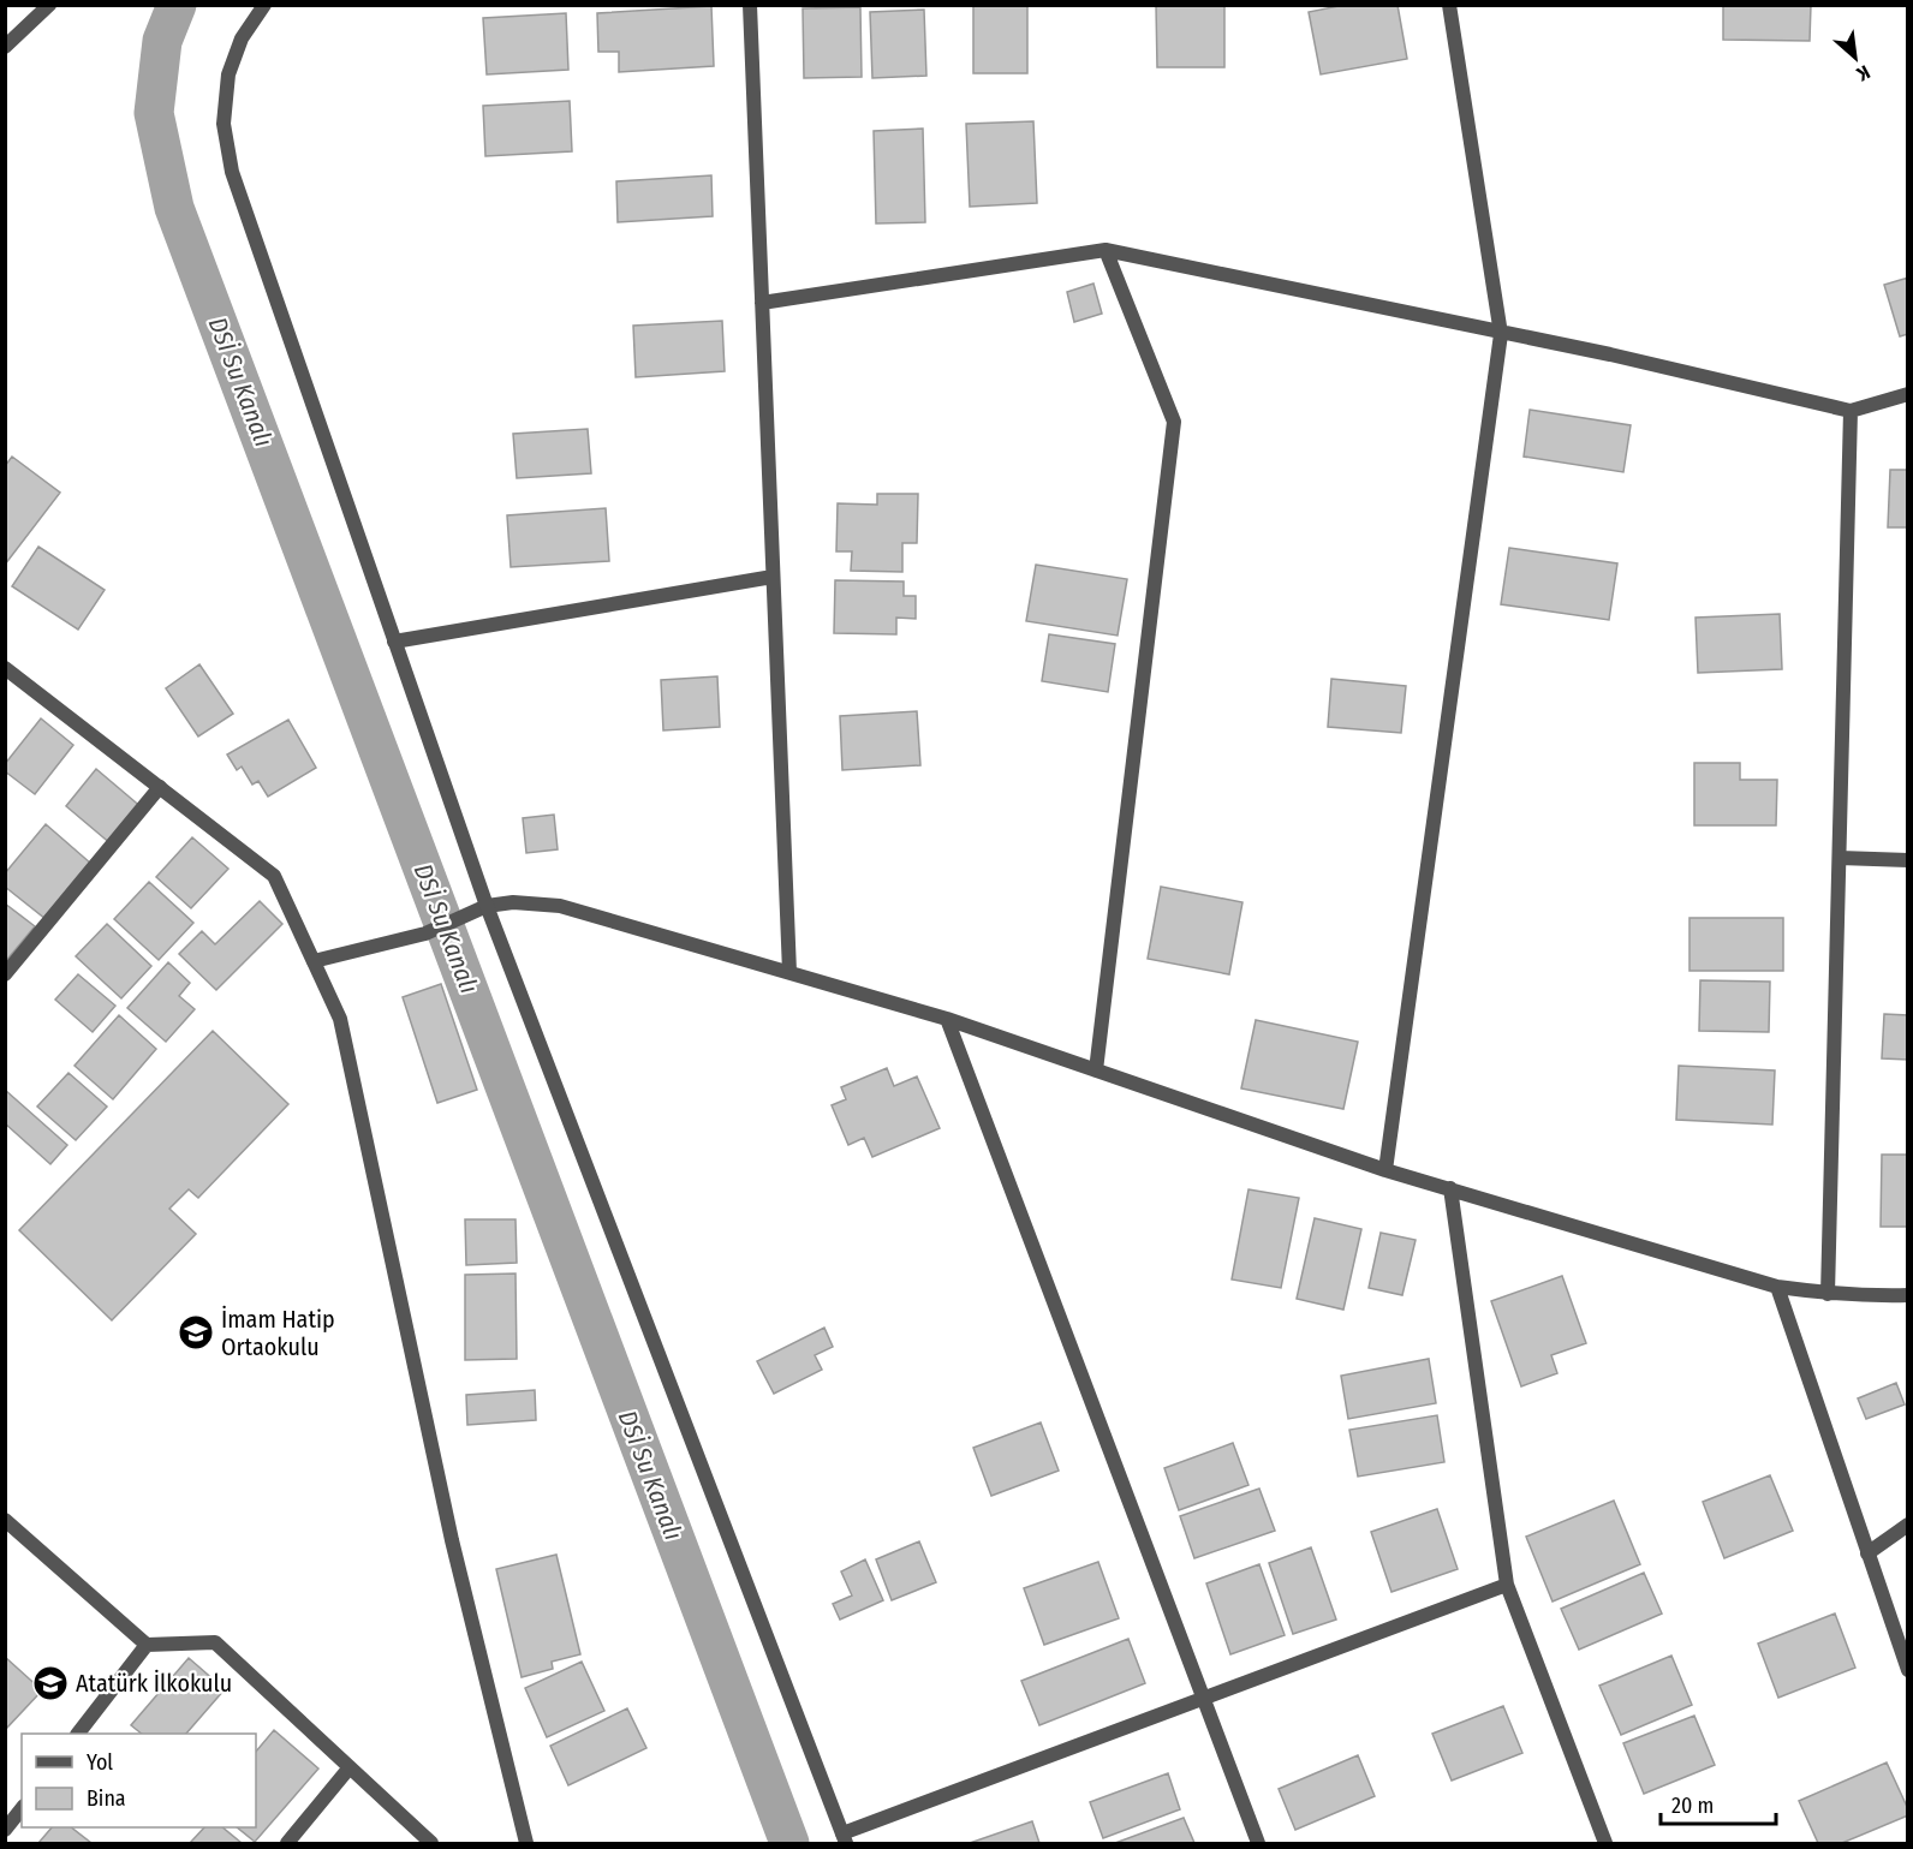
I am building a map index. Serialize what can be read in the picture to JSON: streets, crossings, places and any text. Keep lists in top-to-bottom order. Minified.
{"water":["DSİ Su Kanalı"],"places":{"school or university":["İmam Hatip Ortaokulu","Atatürk İlkokulu"]},"legend":["Yol","Bina"],"scale_bar":"20 m","north":"bottom right"}
